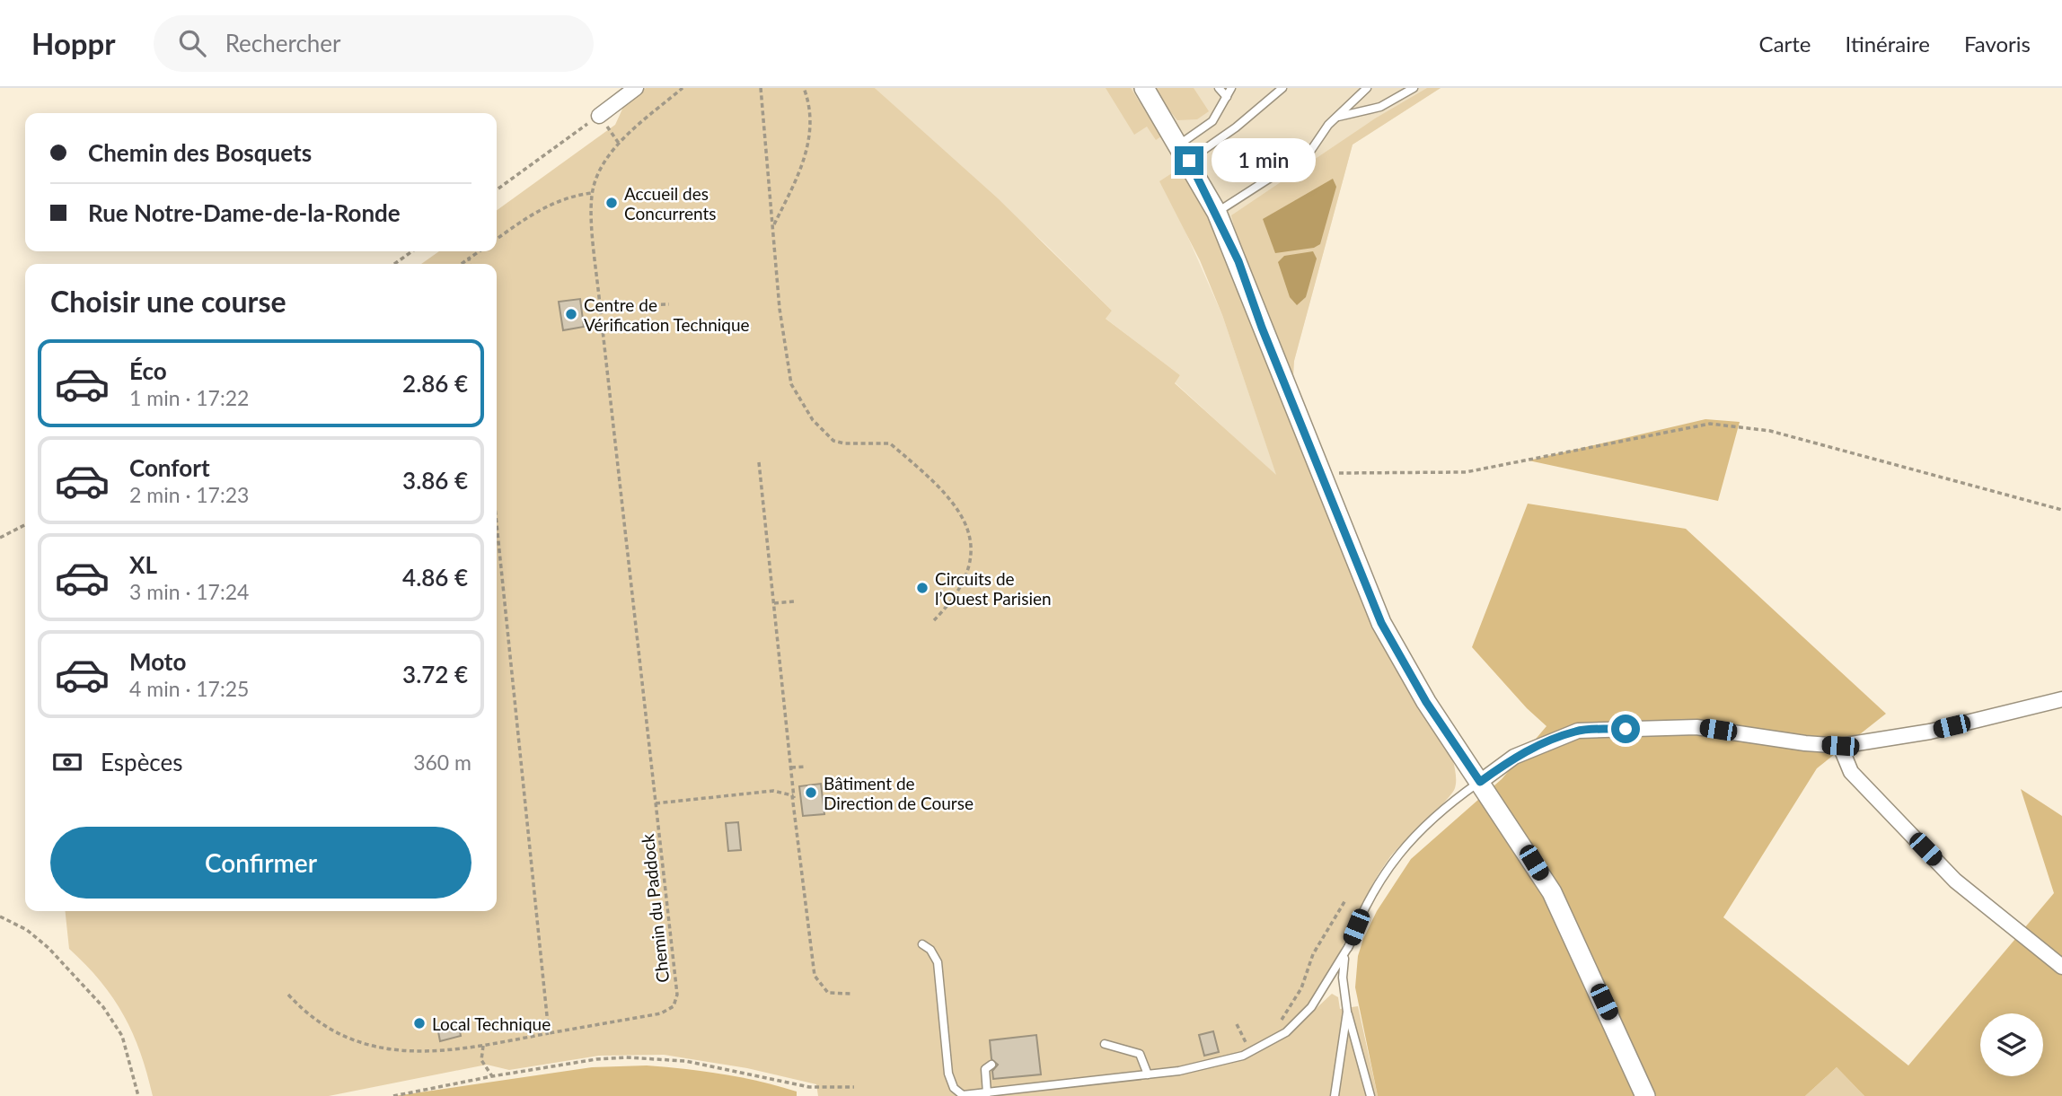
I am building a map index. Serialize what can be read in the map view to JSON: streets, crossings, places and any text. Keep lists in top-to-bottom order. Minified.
{"streets":{"path":["Chemin du Paddock"]},"places":["Accueil des Concurrents","Centre de Vérification Technique","Circuits de l’Ouest Parisien","Bâtiment de Direction de Course","Local Technique"],"page":{"header":"Hoppr","search":"Rechercher","nav":["Carte","Itinéraire","Favoris"],"banner":["Chemin des Bosquets","Rue Notre-Dame-de-la-Ronde"],"bubble":"1 min","heading":"Choisir une course","list":[{"name":"Éco","note":"1 min · 17:22","value":"2.86 €"},{"name":"Confort","note":"2 min · 17:23","value":"3.86 €"},{"name":"XL","note":"3 min · 17:24","value":"4.86 €"},{"name":"Moto","note":"4 min · 17:25","value":"3.72 €"}],"pay":["Espèces","360 m"],"buttons":"Confirmer"}}
